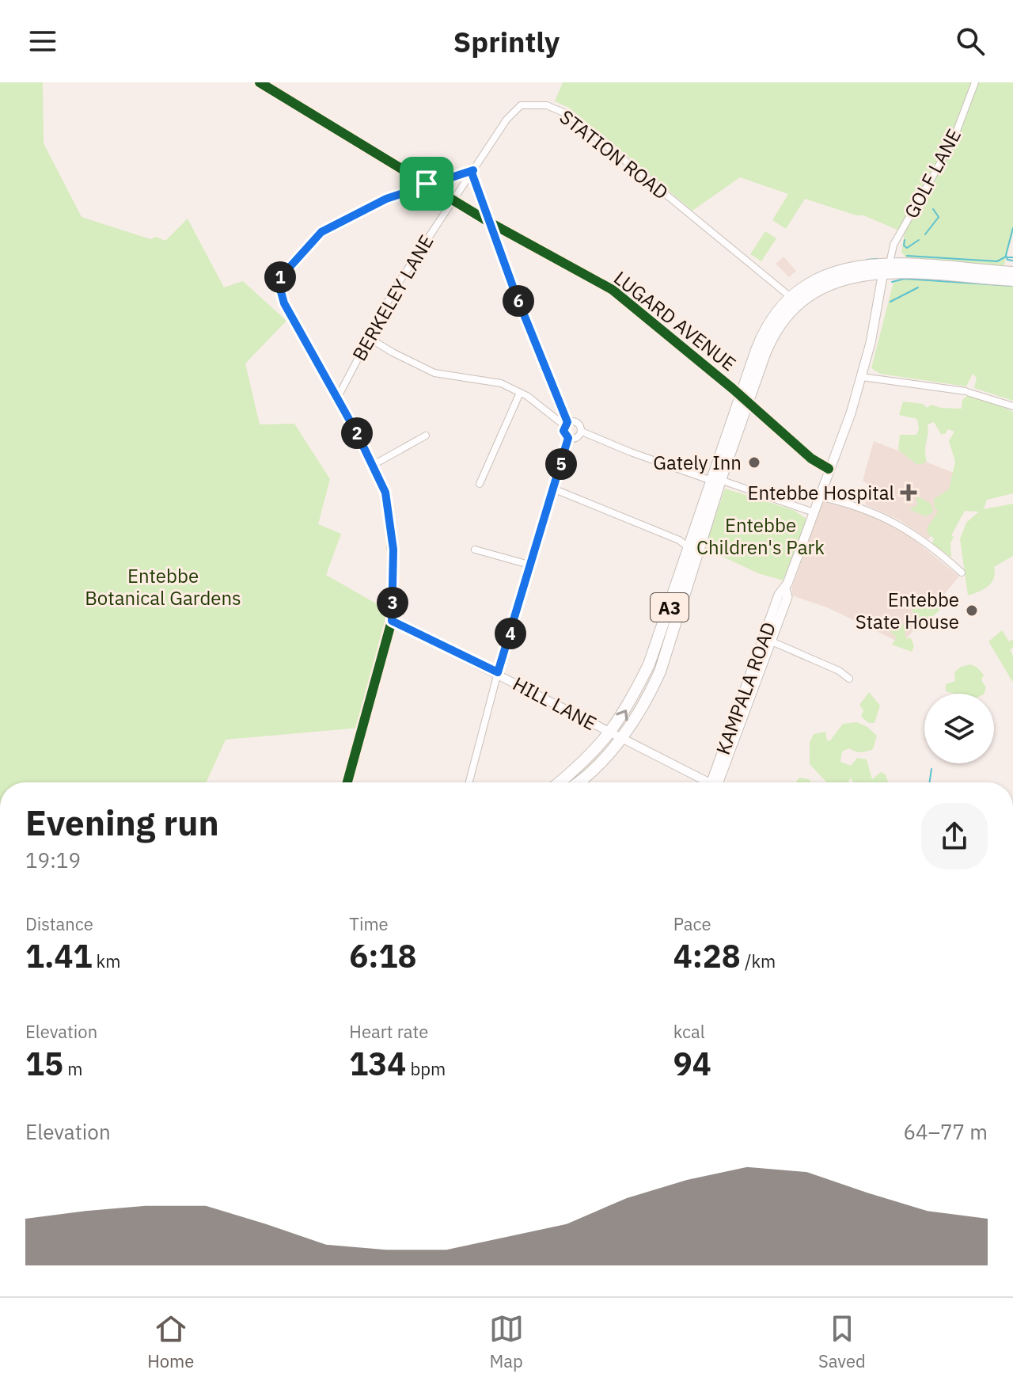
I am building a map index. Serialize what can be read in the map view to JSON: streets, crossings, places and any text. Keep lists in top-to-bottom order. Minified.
{"streets":{"highway":["A3"],"main road":["KAMPALA ROAD"],"street":["STATION ROAD","GOLF LANE","BERKELEY LANE","LUGARD AVENUE","HILL LANE"]},"crossings":[["STATION ROAD","BERKELEY LANE"],["STATION ROAD","LUGARD AVENUE"],["STATION ROAD","A3"],["GOLF LANE","A3"],["GOLF LANE","KAMPALA ROAD"],["BERKELEY LANE","LUGARD AVENUE"],["LUGARD AVENUE","A3"],["LUGARD AVENUE","KAMPALA ROAD"],["A3","KAMPALA ROAD"],["A3","HILL LANE"]],"parks":["Entebbe Children's Park","Entebbe Botanical Gardens"],"places":{"other":["Gately Inn","Entebbe State House"],"health":["Entebbe Hospital"]},"page":{"header":"Sprintly","pins":["1","6","2","5","3","4"],"heading":["Evening run","19:19"],"stats":[["Distance","1.41 km"],["Time","6:18"],["Pace","4:28 /km"],["Elevation","15 m"],["Heart rate","134 bpm"],["kcal","94"]],"chart":["Elevation","64–77 m"],"tabs":["Home","Map","Saved"]}}
